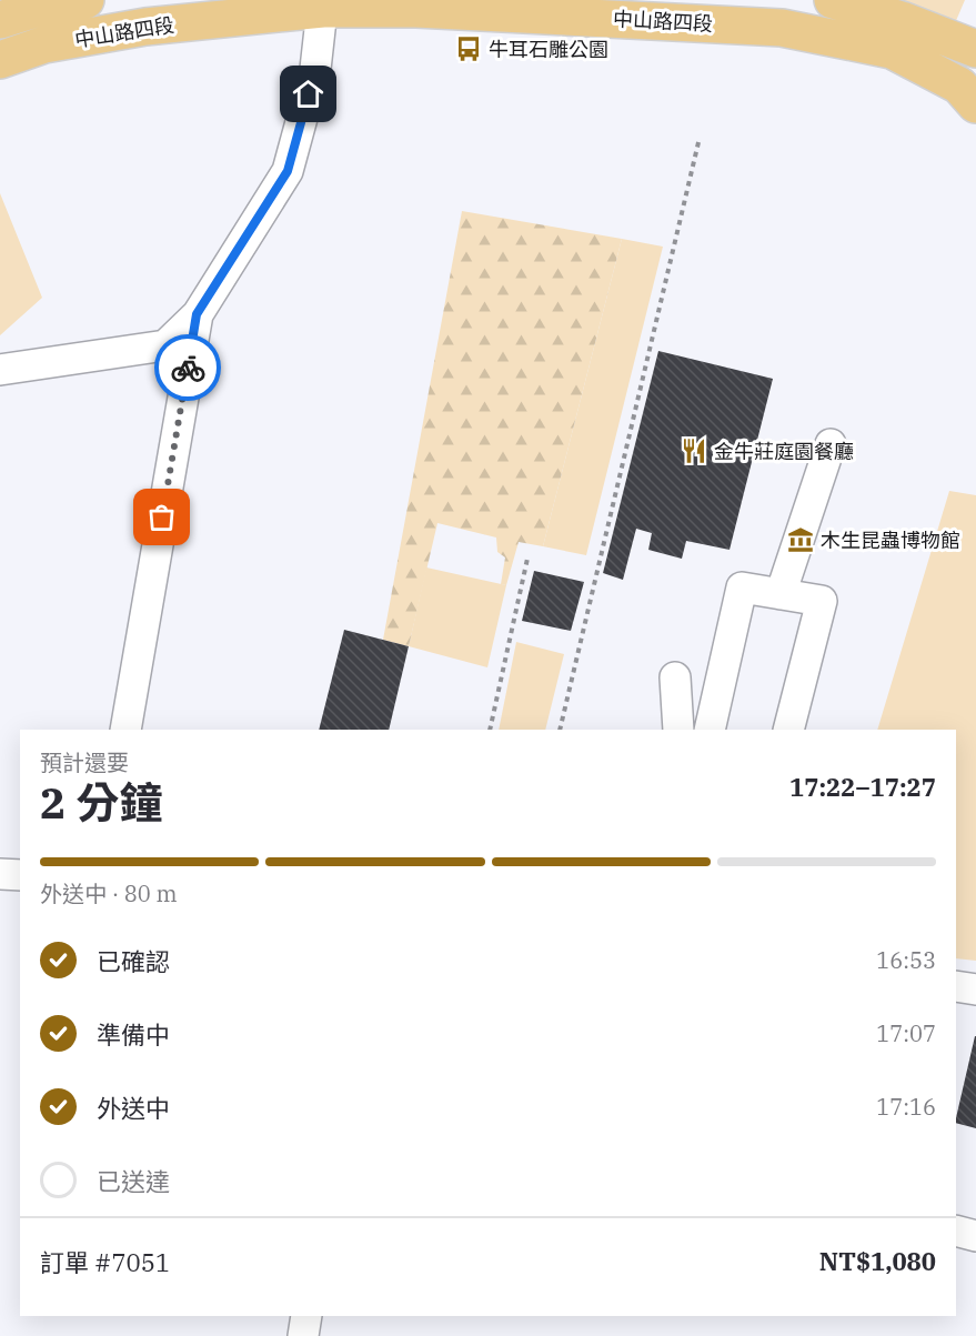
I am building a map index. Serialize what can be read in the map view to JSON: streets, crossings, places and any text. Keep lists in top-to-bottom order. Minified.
{"streets":{"main road":["中山路四段"]},"places":{"bus stop":["牛耳石雕公園"],"restaurant":["金牛莊庭園餐廳"],"museum":["木生昆蟲博物館"]},"page":{"heading":["2 分鐘","預計還要","17:22–17:27"],"panel":["訂單 #7051","NT$1,080"],"bar":"外送中 · 80 m","list":[["已確認","16:53"],["準備中","17:07"],["外送中","17:16"],"已送達"]}}
